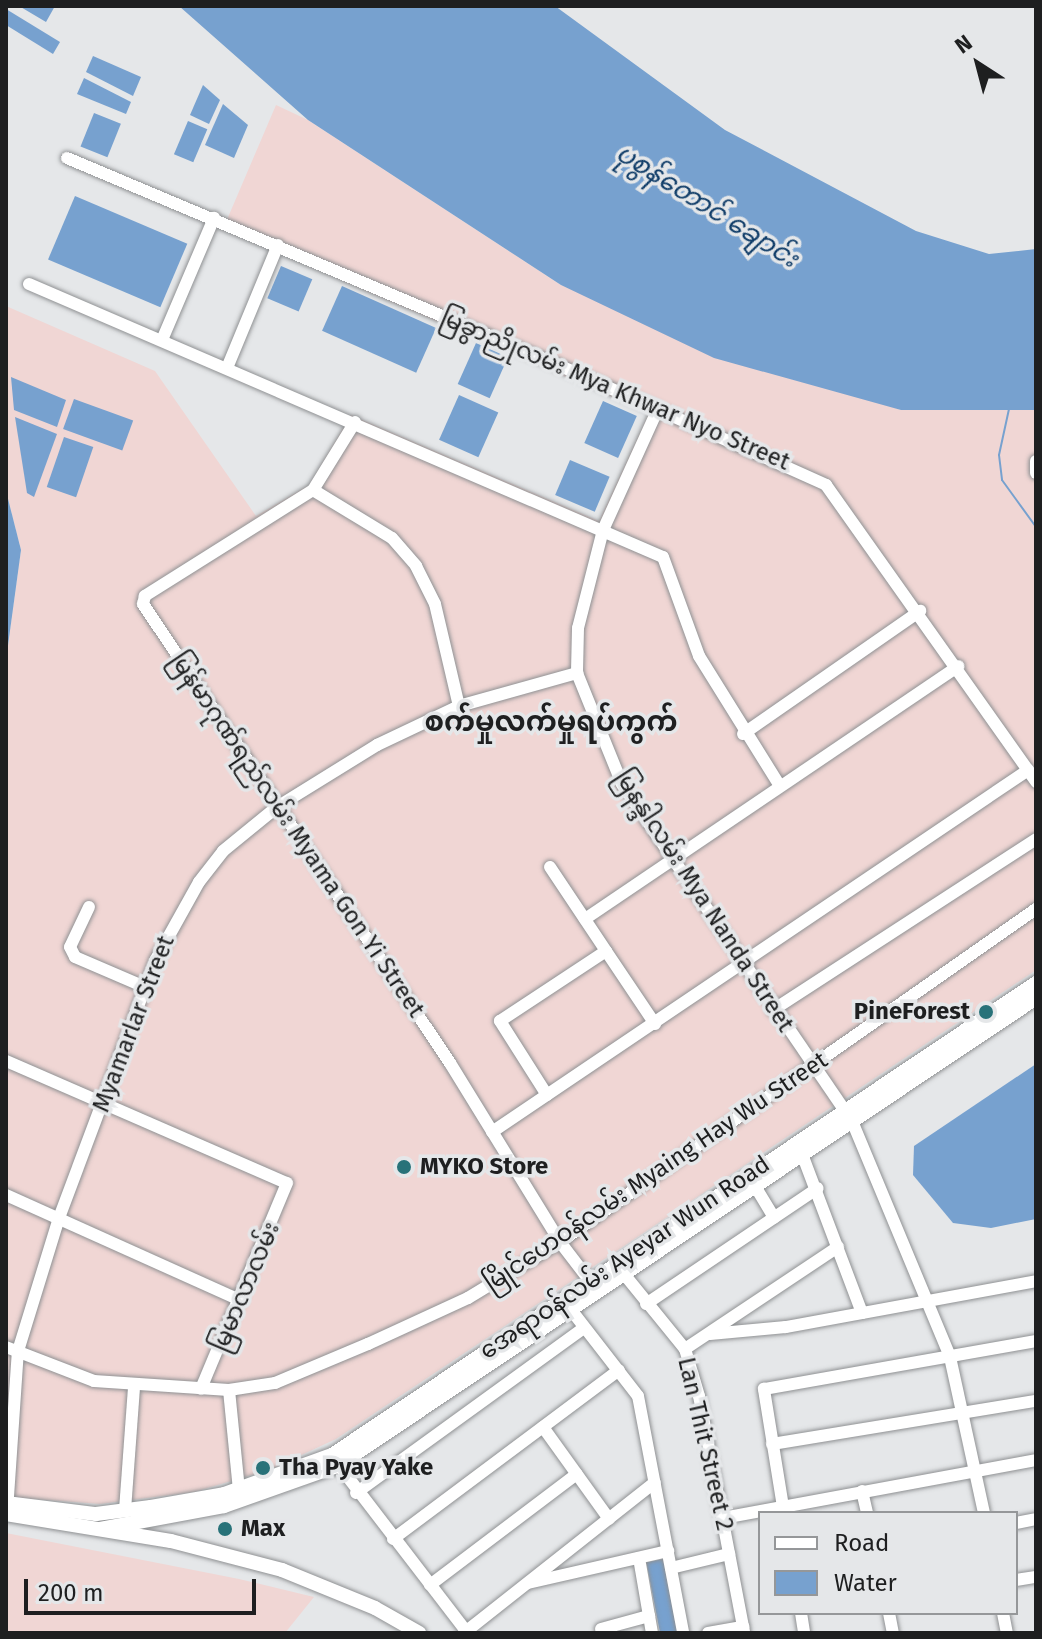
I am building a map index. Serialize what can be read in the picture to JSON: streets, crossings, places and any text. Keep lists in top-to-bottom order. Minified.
{"streets":{"main road":["အေရာဝန်လမ်း Ayeyar Wun Road"],"street":["မြခွာညိုလမ်း Mya Khwar Nyo Street","မြန်မာဂုဏ်ရည်လမ်း Myama Gon Yi Street","မြနန္ဒါလမ်း Mya Nanda Street","Myamarlar Street","မြိုင်ဟေဝန်လမ်း Myaing Hay Wu Street","မြမာလာလမ်း","Lan Thit Street 2"]},"crossings":[["မြခွာညိုလမ်း Mya Khwar Nyo Street","မြနန္ဒါလမ်း Mya Nanda Street"],["မြန်မာဂုဏ်ရည်လမ်း Myama Gon Yi Street","Myamarlar Street"],["မြန်မာဂုဏ်ရည်လမ်း Myama Gon Yi Street","မြိုင်ဟေဝန်လမ်း Myaing Hay Wu Street"],["မြန်မာဂုဏ်ရည်လမ်း Myama Gon Yi Street","အေရာဝန်လမ်း Ayeyar Wun Road"],["မြနန္ဒါလမ်း Mya Nanda Street","Myamarlar Street"],["မြနန္ဒါလမ်း Mya Nanda Street","မြိုင်ဟေဝန်လမ်း Myaing Hay Wu Street"],["မြနန္ဒါလမ်း Mya Nanda Street","အေရာဝန်လမ်း Ayeyar Wun Road"],["Myamarlar Street","မြိုင်ဟေဝန်လမ်း Myaing Hay Wu Street"],["Myamarlar Street","မြမာလာလမ်း"],["မြိုင်ဟေဝန်လမ်း Myaing Hay Wu Street","မြမာလာလမ်း"],["အေရာဝန်လမ်း Ayeyar Wun Road","Lan Thit Street 2"]],"districts":["စက်မှုလက်မှုရပ်ကွက်"],"water":["ပုစွန်တောင် ချောင်း"],"places":["PineForest","MYKO Store","Tha Pyay Yake","Max"],"legend":["Road","Water"],"scale_bar":"200 m","north":"top left"}
